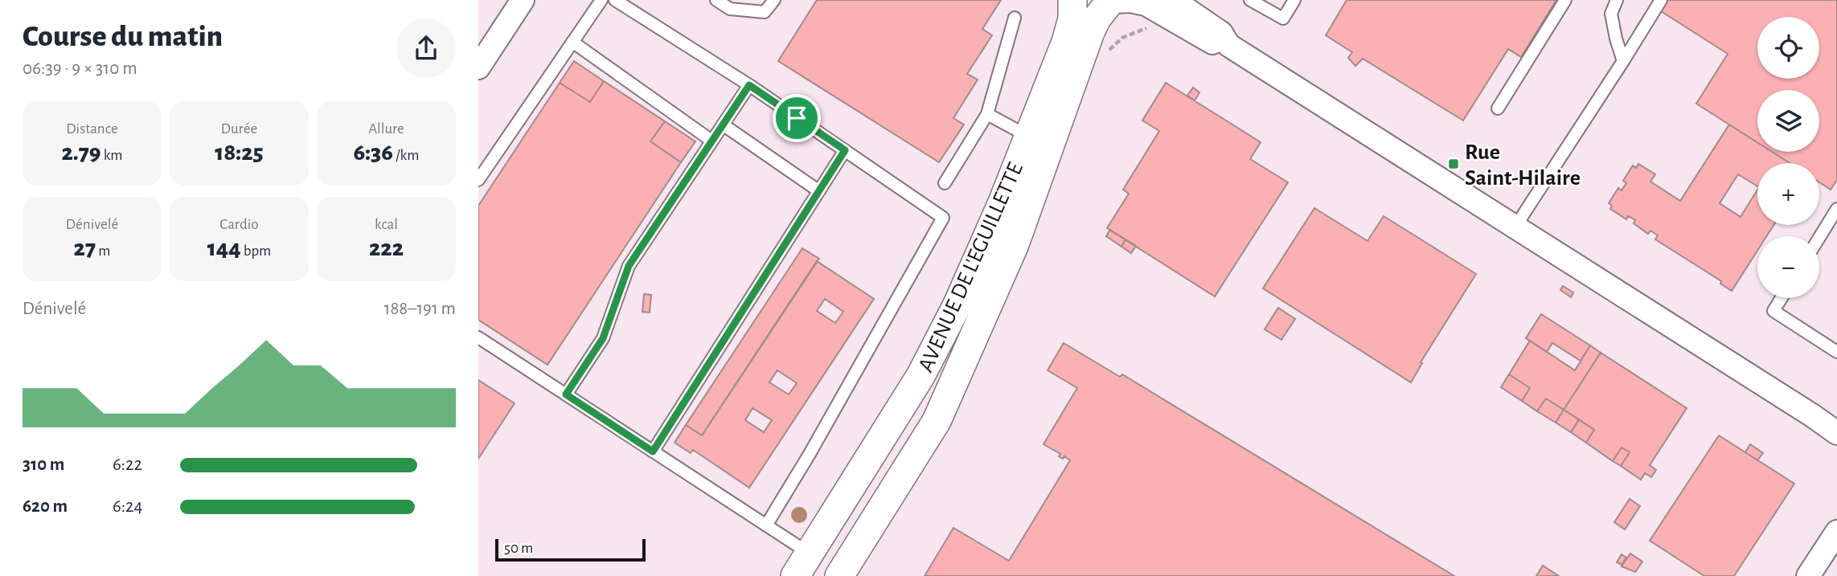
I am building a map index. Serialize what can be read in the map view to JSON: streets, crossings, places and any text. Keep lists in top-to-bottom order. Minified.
{"streets":{"street":["AVENUE DE L'EGUILLETTE"]},"places":{"transit":["Rue Saint-Hilaire"]},"scale_bar":"50 m","page":{"heading":["Course du matin","06:39 · 9 × 310 m"],"map_buttons":["+","−"],"stats":[["Distance","2.79 km"],["Durée","18:25"],["Allure","6:36 /km"],["Dénivelé","27 m"],["Cardio","144 bpm"],["kcal","222"]],"chart":["Dénivelé","188–191 m"],"list":[{"name":"310 m","note":"6:22"},{"name":"620 m","note":"6:24"}],"scale":"50 m"}}
